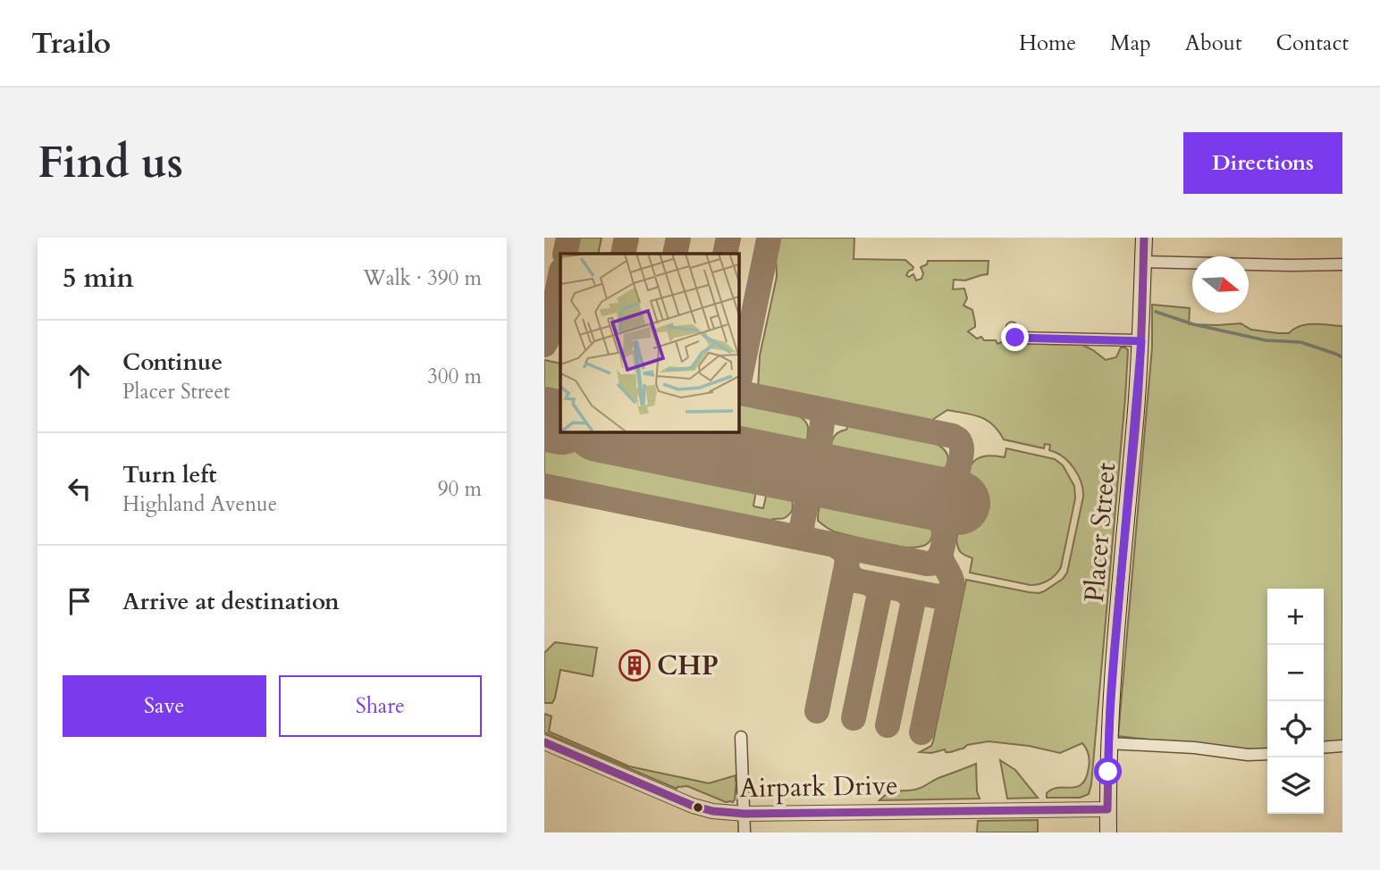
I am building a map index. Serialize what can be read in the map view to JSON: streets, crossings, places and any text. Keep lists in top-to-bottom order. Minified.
{"streets":{"main road":["Placer Street"],"street":["Airpark Drive"]},"crossings":[["Placer Street","Airpark Drive"]],"places":{"building":["CHP"]},"north":"right","page":{"header":"Trailo","nav":["Home","Map","About","Contact"],"buttons":["Directions",["Save","Share"]],"title":"Find us","heading":["5 min","Walk · 390 m"],"list":[["Continue","Placer Street","300 m"],["Turn left","Highland Avenue","90 m"],"Arrive at destination"],"map_buttons":["+","−"]}}
